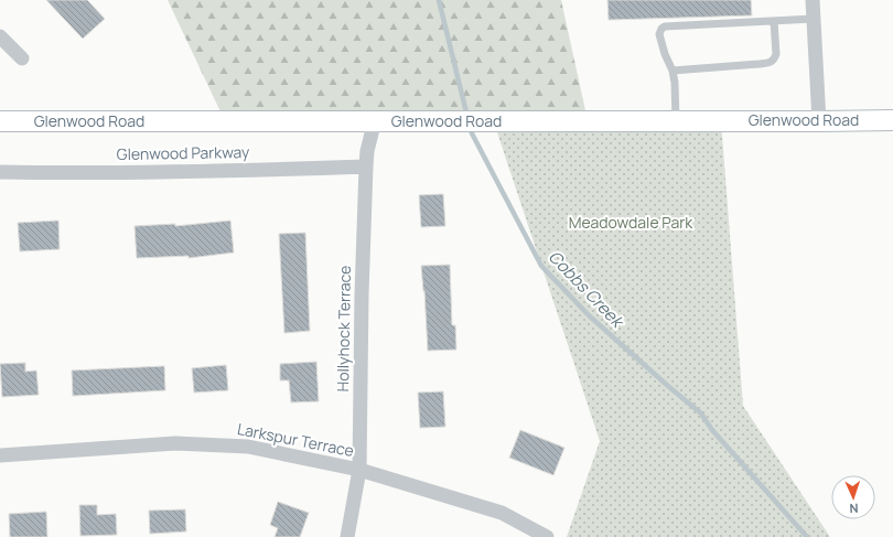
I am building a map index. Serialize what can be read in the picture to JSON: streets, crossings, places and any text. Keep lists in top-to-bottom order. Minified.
{"streets":{"main road":["Glenwood Road"],"street":["Glenwood Parkway","Hollyhock Terrace","Larkspur Terrace"]},"crossings":[["Glenwood Road","Hollyhock Terrace"],["Glenwood Parkway","Hollyhock Terrace"],["Hollyhock Terrace","Larkspur Terrace"]],"water":["Cobbs Creek"],"parks":["Meadowdale Park"],"north":"bottom"}
